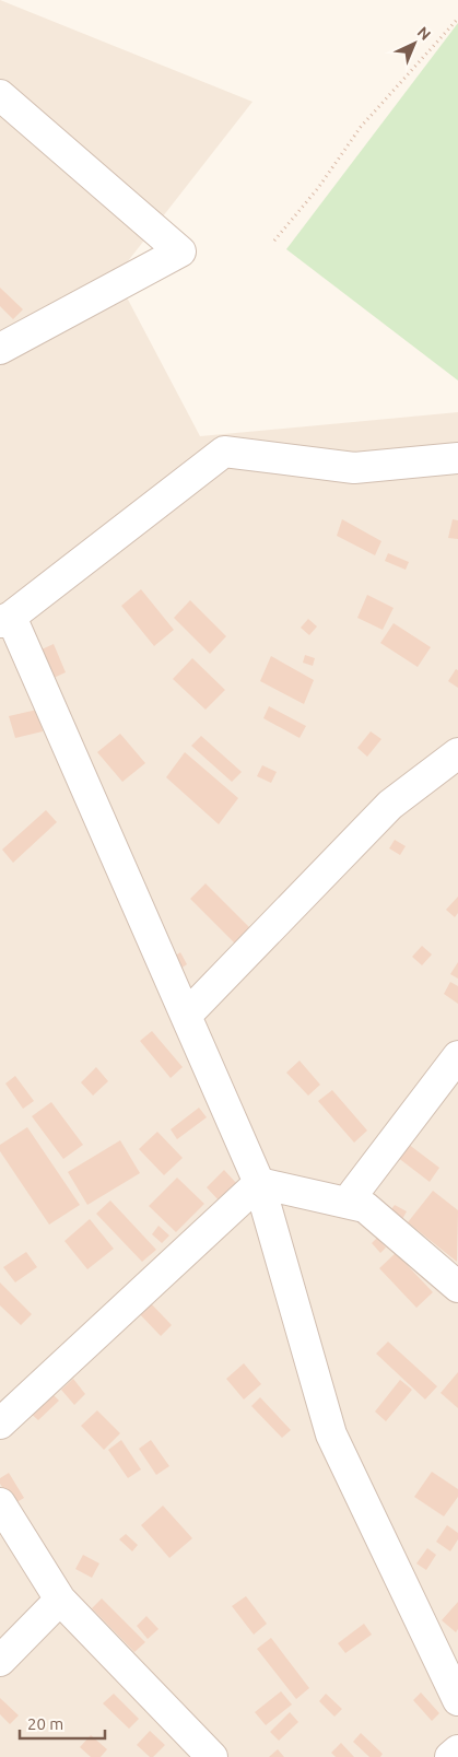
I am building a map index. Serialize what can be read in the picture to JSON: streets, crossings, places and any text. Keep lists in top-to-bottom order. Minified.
{"scale_bar":"20 m","north":"top right"}
